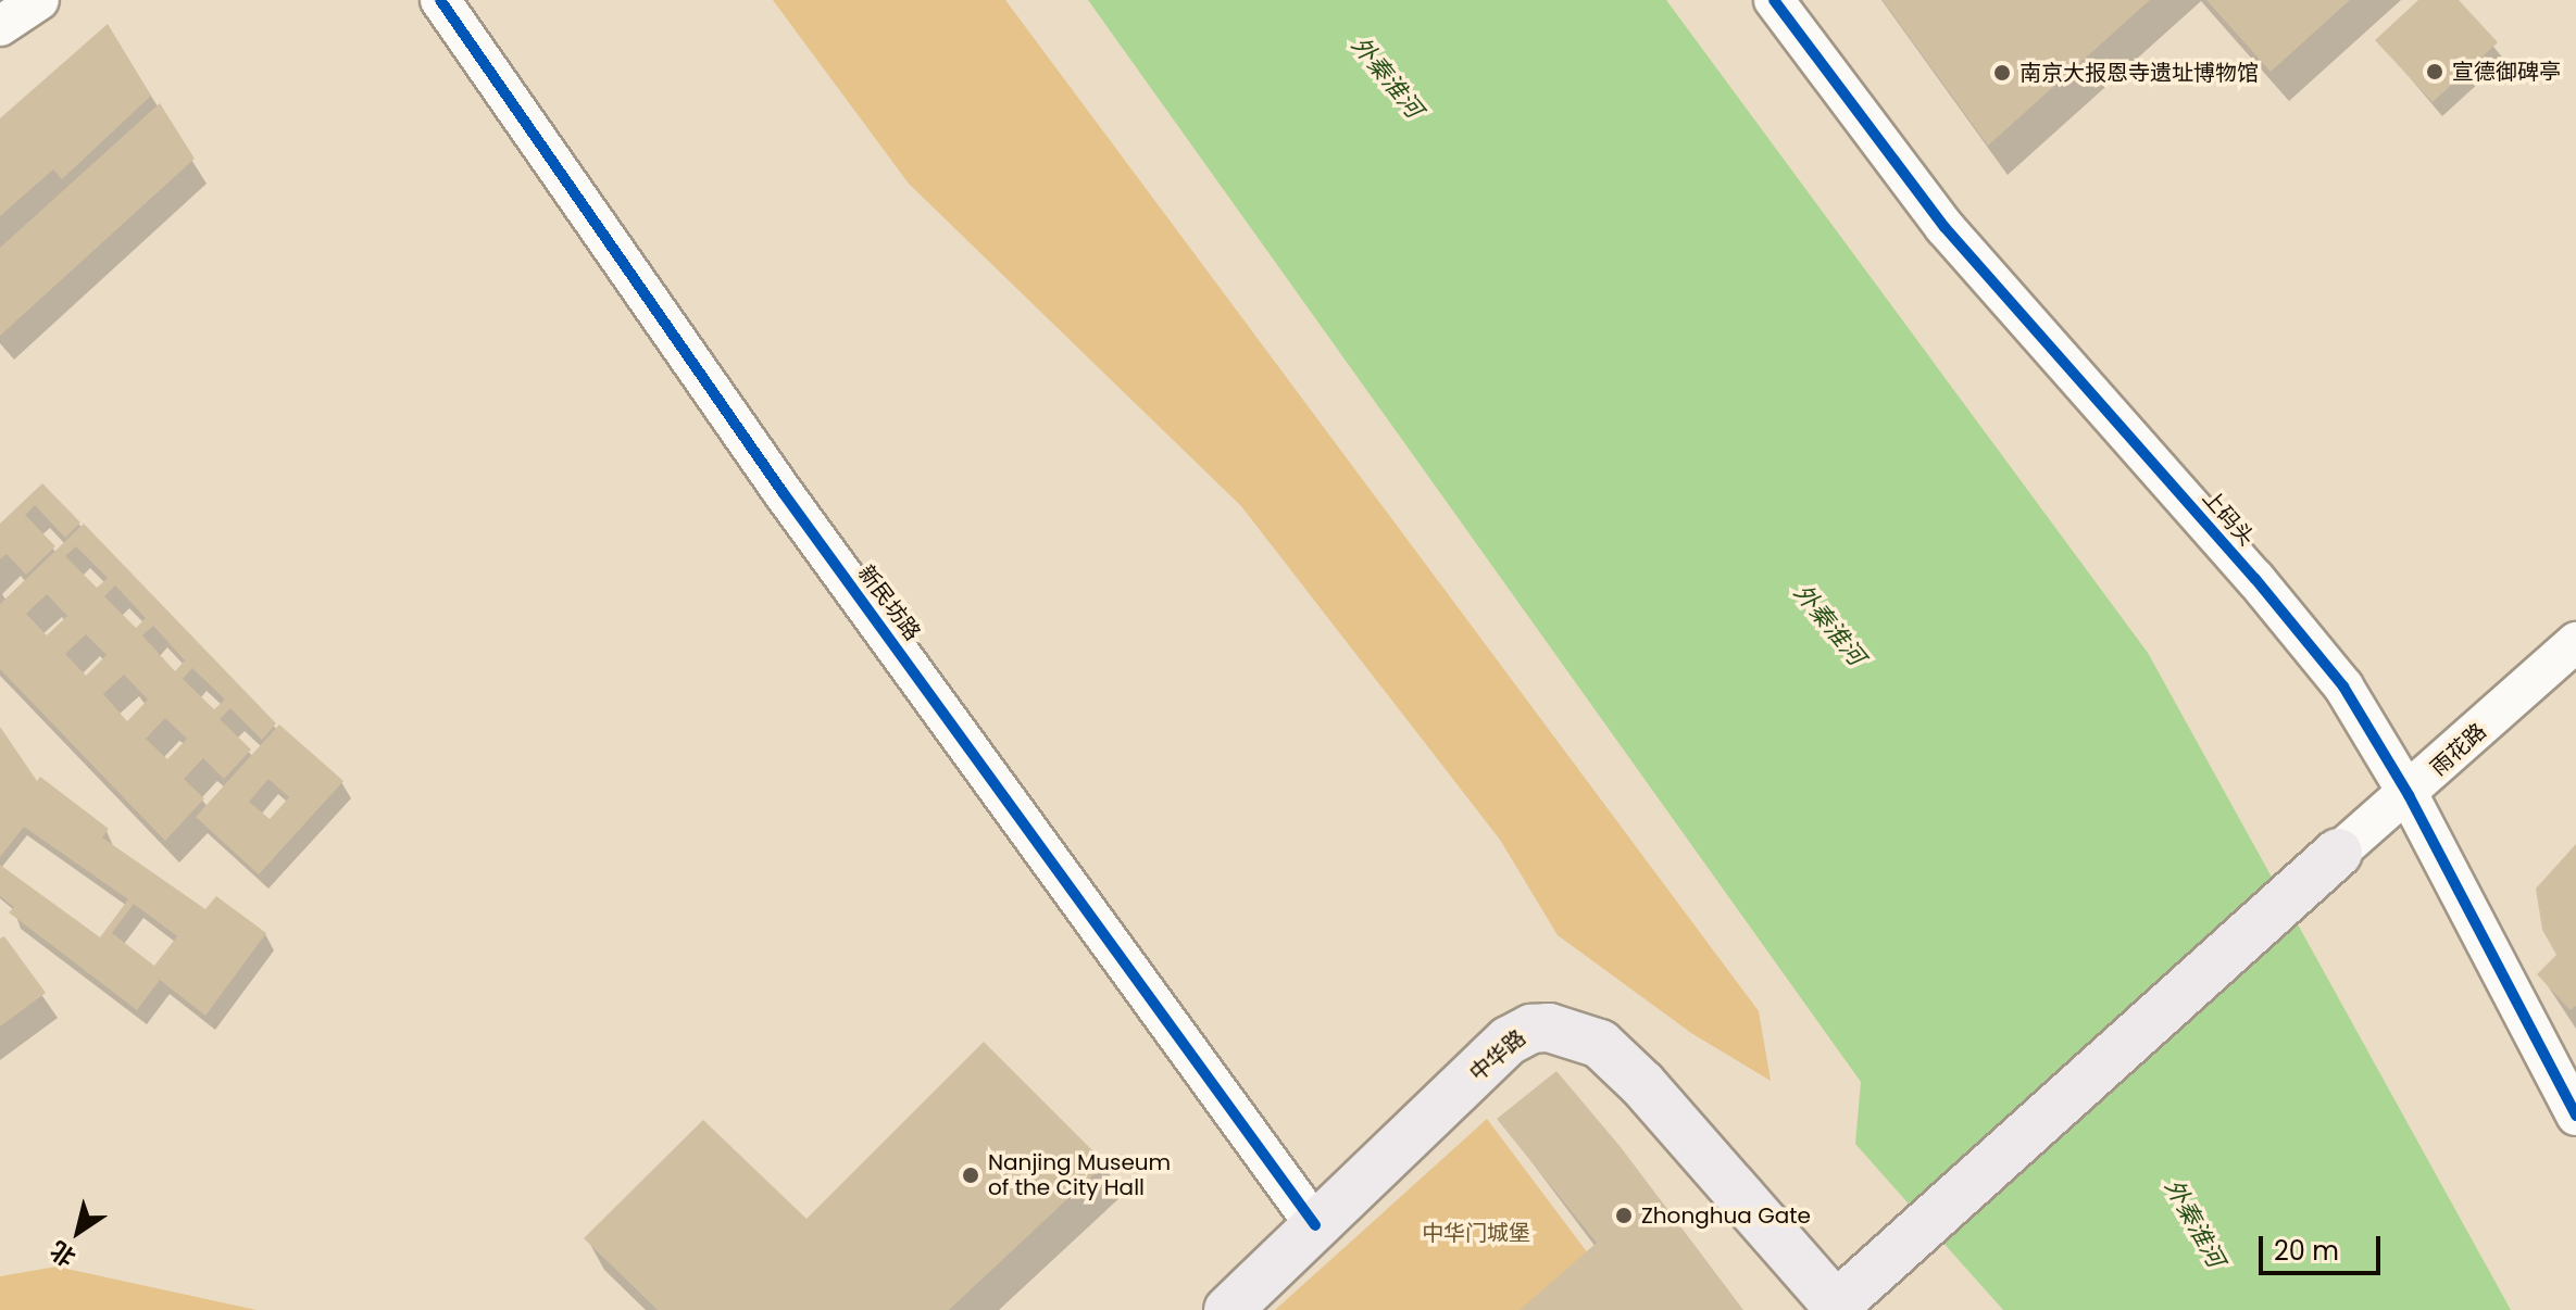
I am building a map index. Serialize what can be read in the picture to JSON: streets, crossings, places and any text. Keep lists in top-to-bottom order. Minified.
{"streets":{"main road":["中华路"],"street":["上码头","新民坊路","雨花路"]},"crossings":[["上码头","雨花路"],["新民坊路","中华路"]],"water":["外秦淮河"],"parks":["中华门城堡"],"places":["宣德御碑亭","南京大报恩寺遗址博物馆","Nanjing Museum of the City Hall","Zhonghua Gate"],"scale_bar":"20 m","north":"bottom left"}
